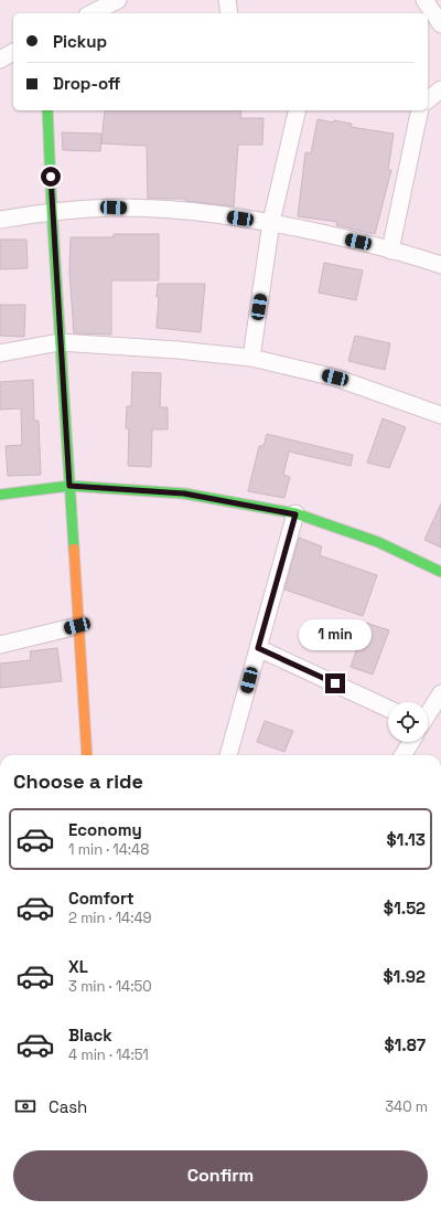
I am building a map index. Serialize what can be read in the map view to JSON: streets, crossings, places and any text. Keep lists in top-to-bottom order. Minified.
{"page":{"banner":["Pickup","Drop-off"],"bubble":"1 min","heading":"Choose a ride","list":[{"name":"Economy","note":"1 min · 14:48","value":"$1.13"},{"name":"Comfort","note":"2 min · 14:49","value":"$1.52"},{"name":"XL","note":"3 min · 14:50","value":"$1.92"},{"name":"Black","note":"4 min · 14:51","value":"$1.87"}],"pay":["Cash","340 m"],"buttons":"Confirm"}}
